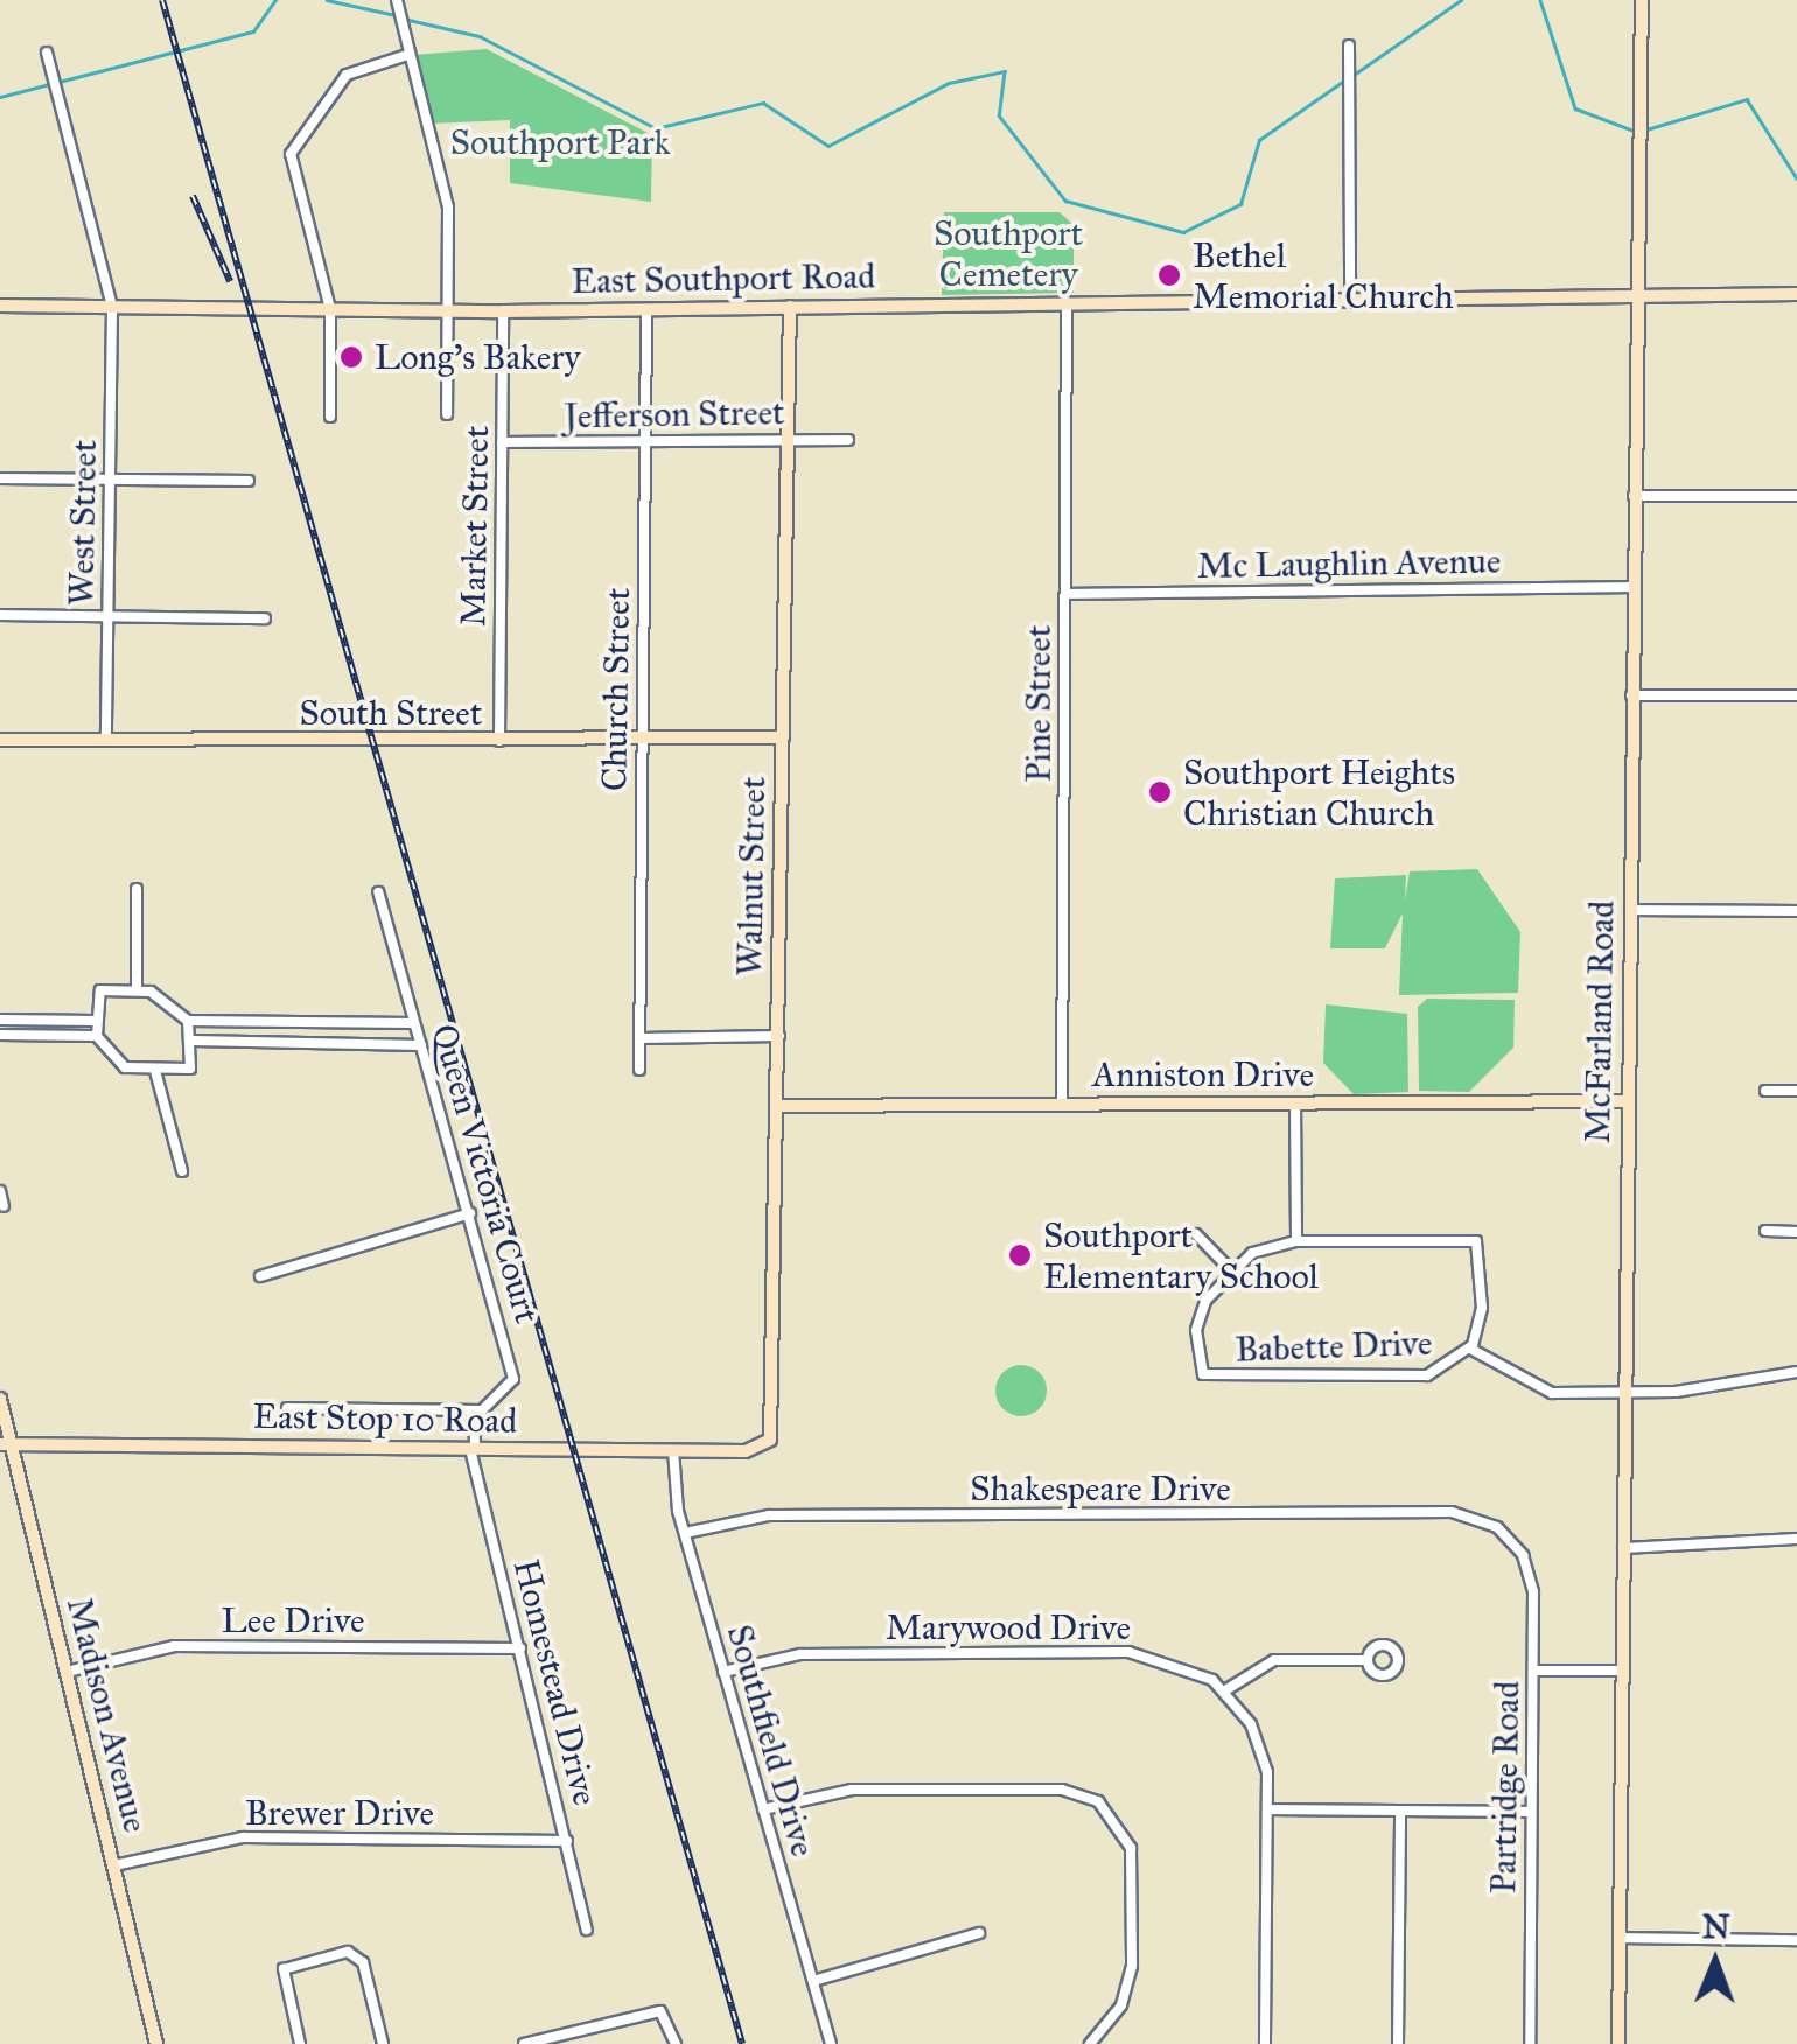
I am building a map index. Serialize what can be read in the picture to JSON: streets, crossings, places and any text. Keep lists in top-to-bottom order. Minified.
{"streets":{"street":["East Southport Road","Jefferson Street","West Street","Market Street","Mc Laughlin Avenue","Church Street","Pine Street","South Street","Walnut Street","McFarland Road","Anniston Drive","Queen Victoria Court","Babette Drive","East Stop 10 Road","Shakespeare Drive","Lee Drive","Marywood Drive","Homestead Drive","Madison Avenue","Southfield Drive","Partridge Road","Brewer Drive"]},"crossings":[["East Southport Road","West Street"],["East Southport Road","Market Street"],["East Southport Road","Church Street"],["East Southport Road","Pine Street"],["East Southport Road","Walnut Street"],["East Southport Road","McFarland Road"],["Jefferson Street","Market Street"],["Jefferson Street","Church Street"],["Jefferson Street","Walnut Street"],["West Street","South Street"],["Market Street","South Street"],["Mc Laughlin Avenue","Pine Street"],["Mc Laughlin Avenue","McFarland Road"],["Church Street","South Street"],["Pine Street","Anniston Drive"],["South Street","Walnut Street"],["Walnut Street","Anniston Drive"],["Walnut Street","East Stop 10 Road"],["McFarland Road","Anniston Drive"],["McFarland Road","Babette Drive"],["East Stop 10 Road","Homestead Drive"],["East Stop 10 Road","Madison Avenue"],["East Stop 10 Road","Southfield Drive"],["Shakespeare Drive","Southfield Drive"],["Shakespeare Drive","Partridge Road"],["Lee Drive","Homestead Drive"],["Lee Drive","Madison Avenue"],["Marywood Drive","Southfield Drive"],["Homestead Drive","Brewer Drive"],["Madison Avenue","Brewer Drive"]],"parks":["Southport Park","Southport Cemetery"],"places":["Bethel Memorial Church","Long's Bakery","Southport Heights Christian Church","Southport Elementary School"],"north":"top"}
